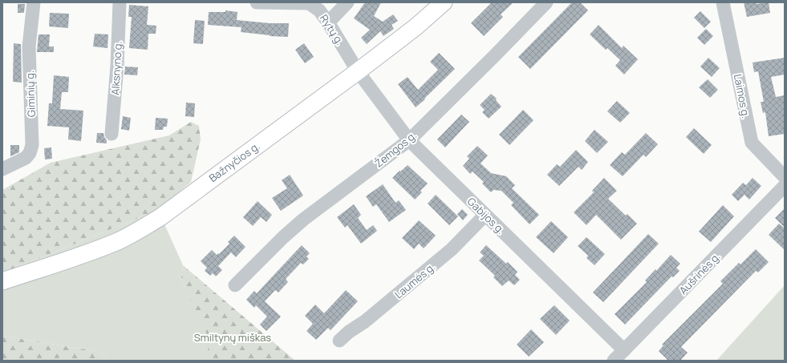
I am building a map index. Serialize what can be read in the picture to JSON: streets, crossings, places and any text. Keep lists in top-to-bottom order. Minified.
{"streets":{"main road":["Bažnyčios g."],"street":["Rytų g.","Alksnyno g.","Giminių g.","Laimos g.","Žemgos g.","Gabijos g.","Aušrinės g.","Laumės g."]},"crossings":[["Rytų g.","Bažnyčios g."],["Rytų g.","Gabijos g."],["Žemgos g.","Gabijos g."],["Bažnyčios g.","Gabijos g."],["Gabijos g.","Aušrinės g."],["Gabijos g.","Laumės g."]],"parks":["Smiltynų miškas"]}
